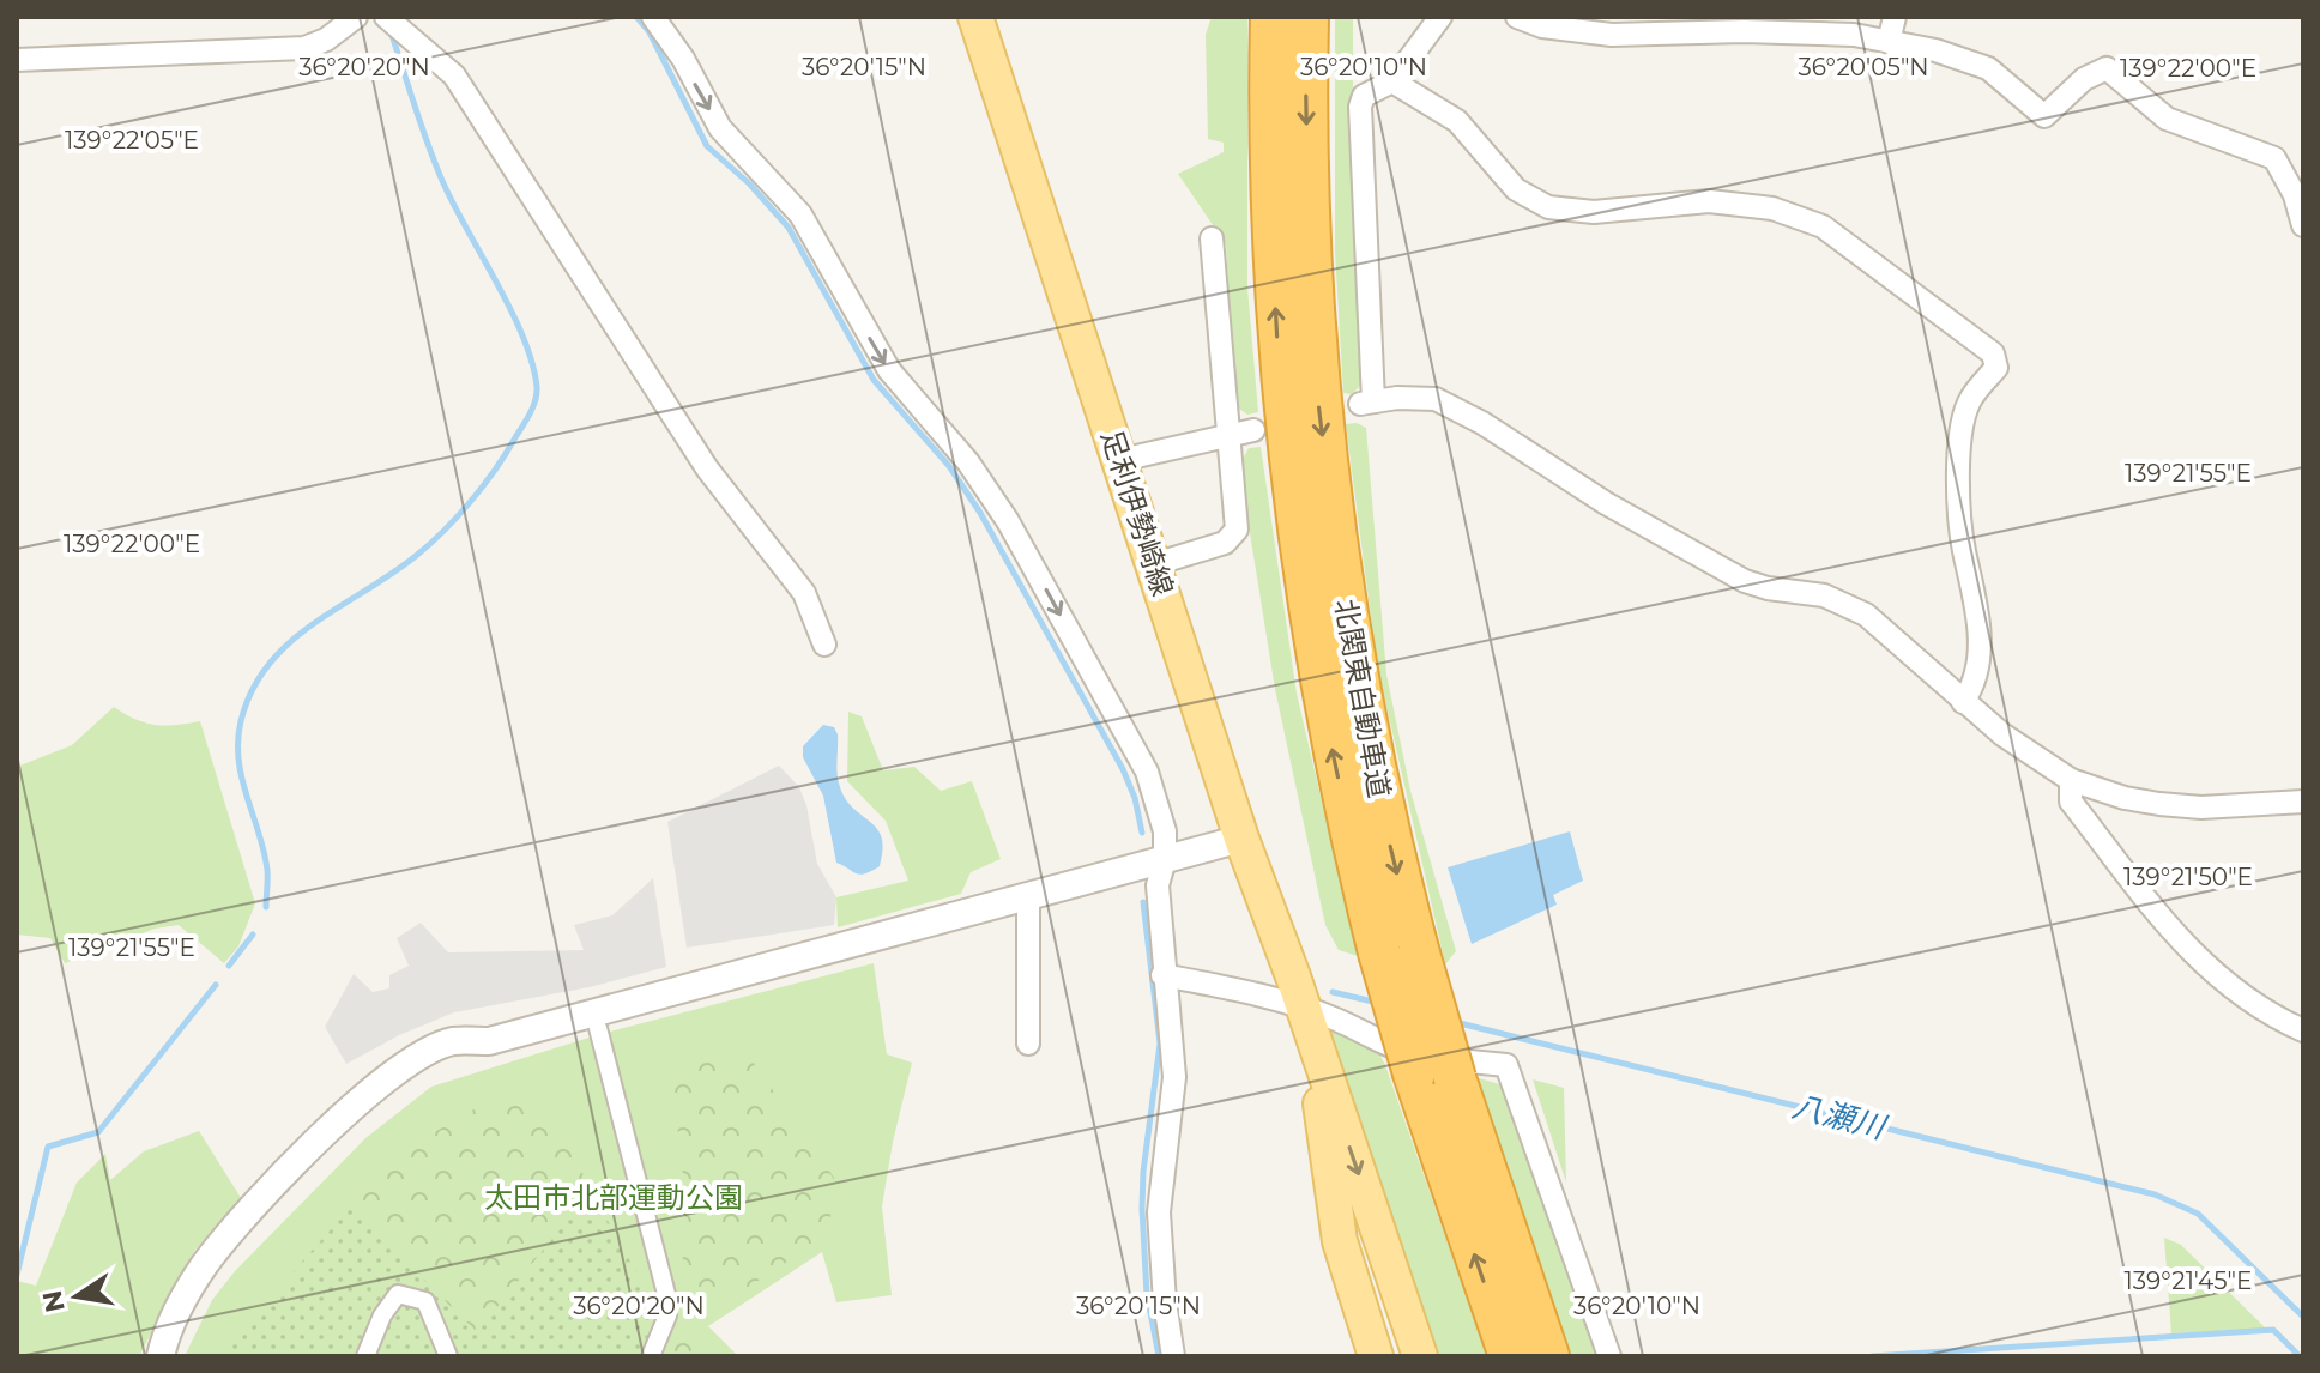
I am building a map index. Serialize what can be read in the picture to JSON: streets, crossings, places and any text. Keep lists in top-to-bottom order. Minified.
{"streets":{"highway":["北関東自動車道"],"main road":["足利伊勢崎線"]},"water":["八瀬川"],"parks":["太田市北部運動公園"],"north":"left","coordinates":["36°20'20\"N","36°20'15\"N","36°20'10\"N","36°20'05\"N","139°22'00\"E","139°22'05\"E","139°21'55\"E","139°21'50\"E","139°21'45\"E"]}
